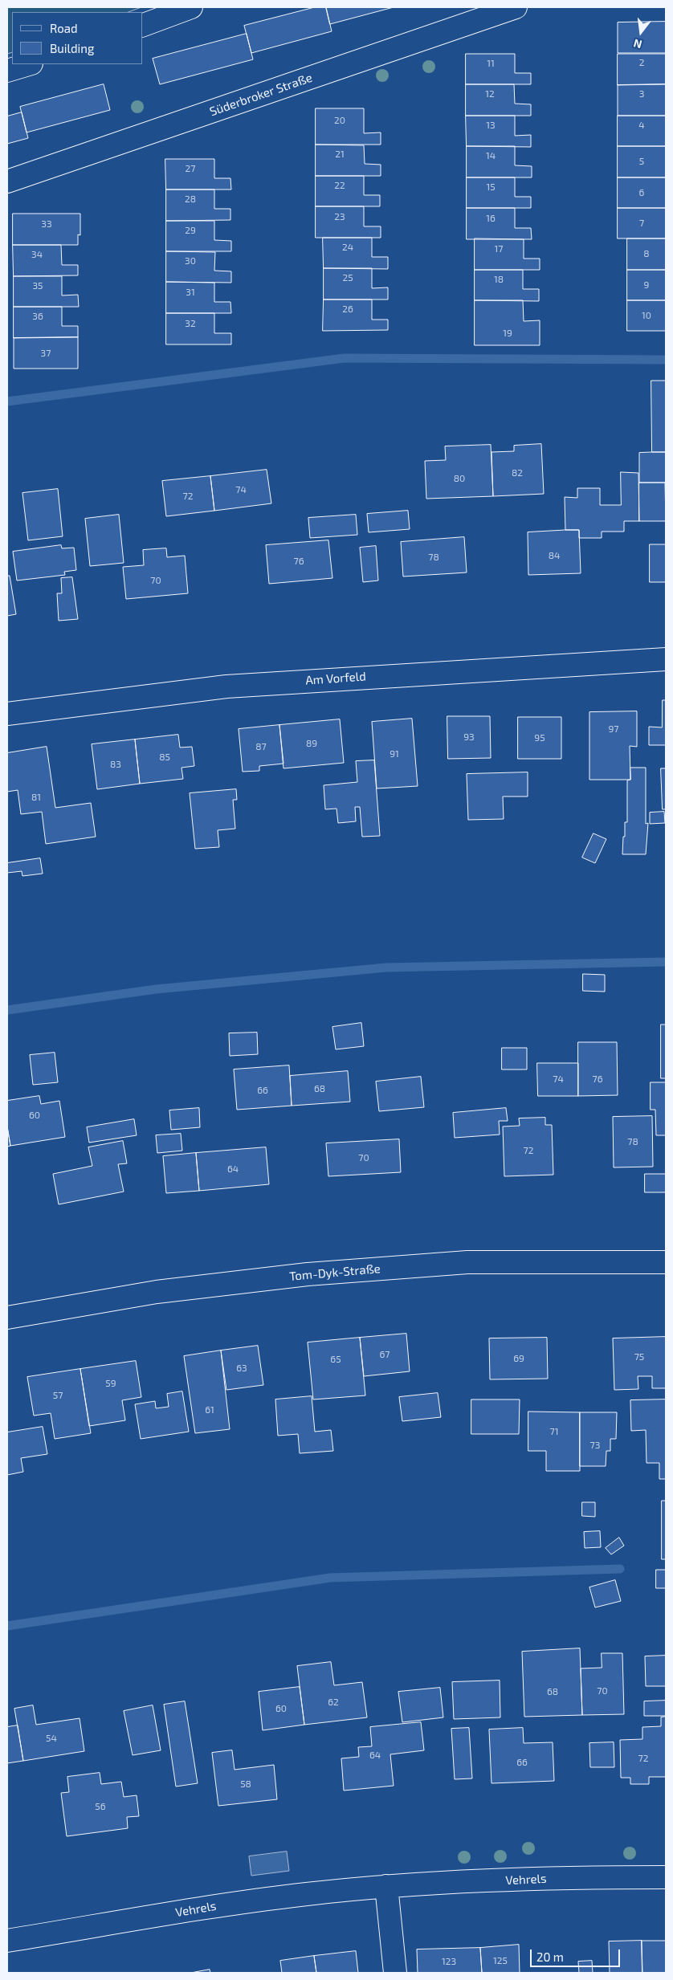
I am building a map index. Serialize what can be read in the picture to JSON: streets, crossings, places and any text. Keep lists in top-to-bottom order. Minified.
{"streets":{"street":["Süderbroker Straße","Am Vorfeld","Tom-Dyk-Straße","Vehrels"]},"house_numbers":["2","11","12","3","20","13","4","21","14","5","27","22","15","6","28","23","16","7","33","29","24","17","8","34","30","25","18","9","35","31","26","10","36","32","19","37","82","80","74","72","84","78","76","70","97","93","95","89","87","91","85","83","81","74","76","68","66","60","78","72","70","64","67","75","69","65","63","59","57","61","71","73","70","68","62","60","54","64","72","66","58","56","125","123"],"legend":["Road","Building"],"scale_bar":"20 m","north":"bottom"}
